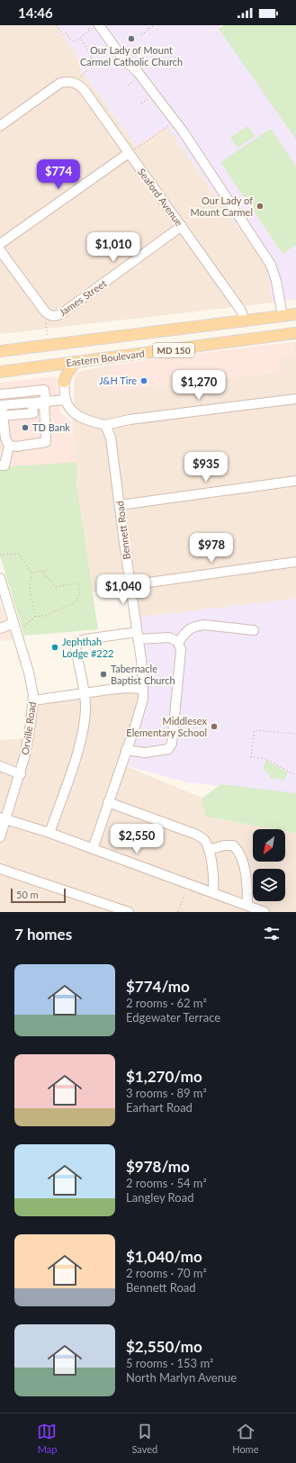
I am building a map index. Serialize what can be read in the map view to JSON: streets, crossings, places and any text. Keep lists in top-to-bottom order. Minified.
{"streets":{"main road":["MD 150","Eastern Boulevard"],"street":["Seaford Avenue","James Street","Bennett Road","Orville Road"]},"crossings":[["Seaford Avenue","James Street"],["Seaford Avenue","Eastern Boulevard"]],"places":["Our Lady of Mount Carmel Catholic Church","Our Lady of Mount Carmel","J&H Tire","TD Bank","Jephthah Lodge #222","Tabernacle Baptist Church","Middlesex Elementary School"],"scale_bar":"50 m","north":"bottom left","page":{"status":"14:46","price":["$774","$1,010","$1,270","$935","$978","$1,040","$2,550"],"scale":"50 m","heading":"7 homes","list":[{"name":"$774/mo","note":"2 rooms · 62 m² · Edgewater Terrace"},{"name":"$1,270/mo","note":"3 rooms · 89 m² · Earhart Road"},{"name":"$978/mo","note":"2 rooms · 54 m² · Langley Road"},{"name":"$1,040/mo","note":"2 rooms · 70 m² · Bennett Road"},{"name":"$2,550/mo","note":"5 rooms · 153 m² · North Marlyn Avenue"}],"tabs":["Map","Saved","Home"]}}
